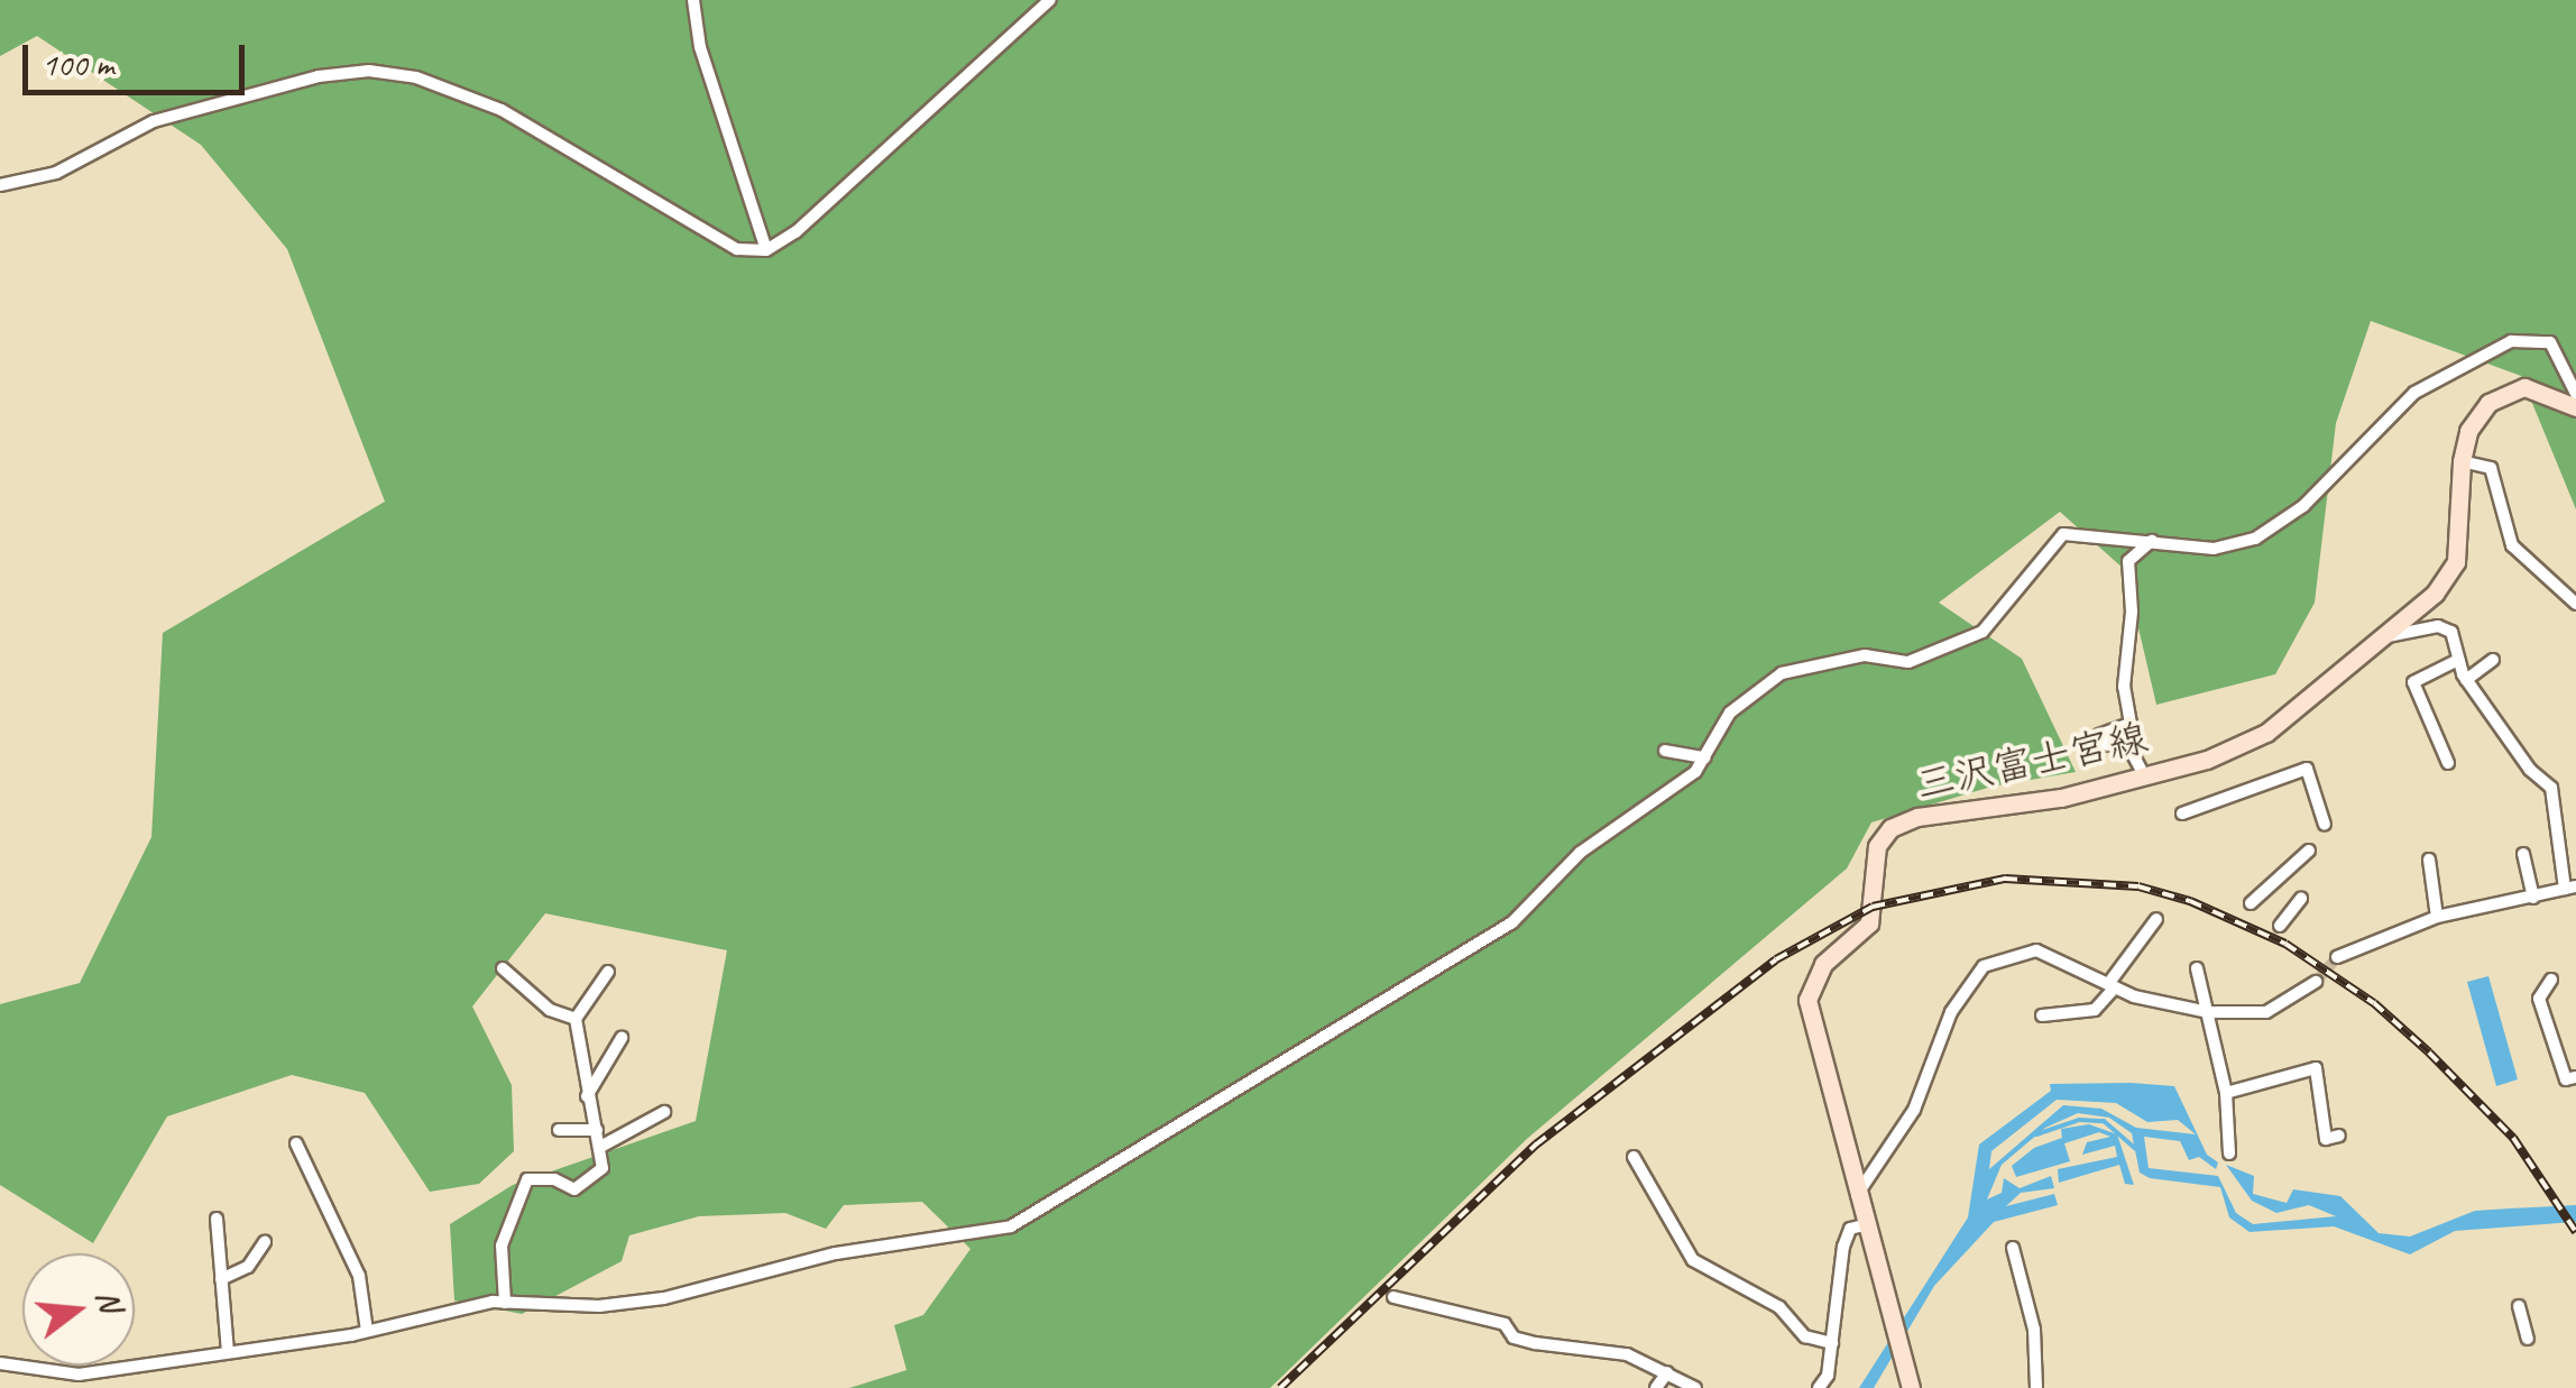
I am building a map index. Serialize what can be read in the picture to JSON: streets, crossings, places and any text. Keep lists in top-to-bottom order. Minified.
{"streets":{"main road":["三沢富士宮線"]},"scale_bar":"100 m","north":"right"}
